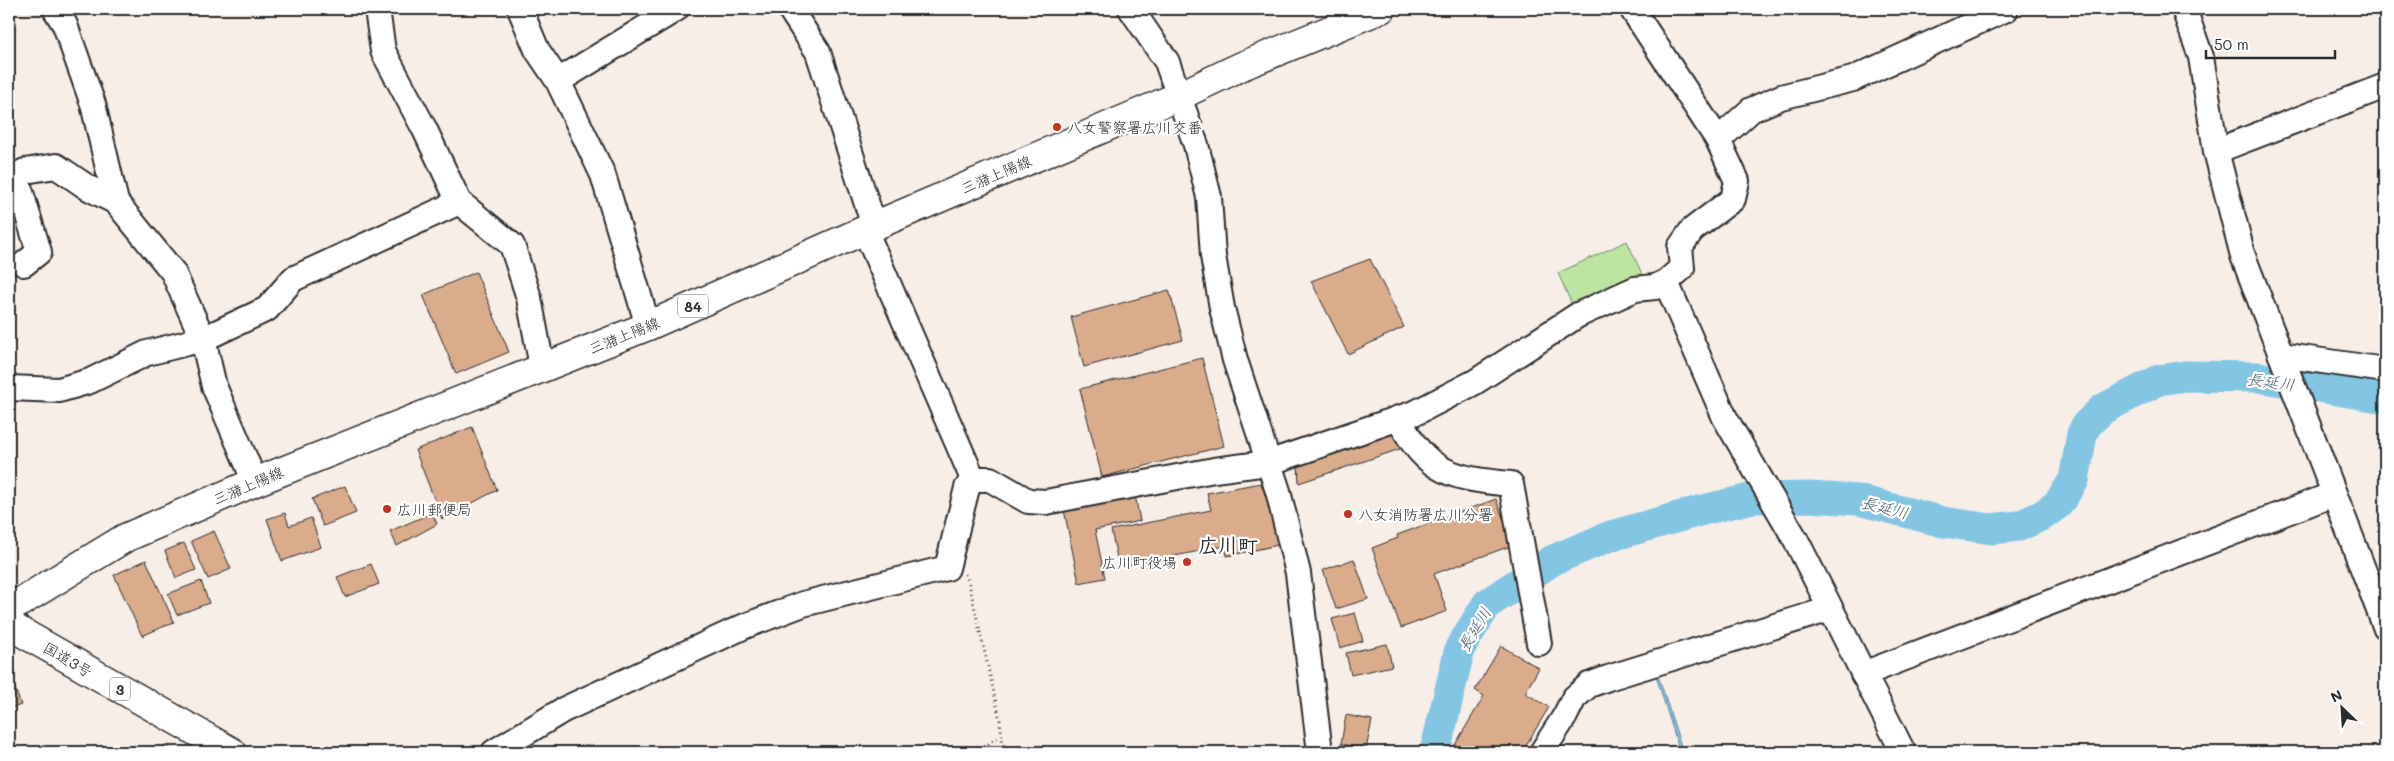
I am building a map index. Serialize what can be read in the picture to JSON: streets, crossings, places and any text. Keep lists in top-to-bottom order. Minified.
{"streets":{"main road":["三潴上陽線","84","国道3号","3"]},"districts":["広川町"],"water":["長延川"],"places":["八女警察署広川交番","広川郵便局","八女消防署広川分署","広川町役場"],"scale_bar":"50 m","north":"top left"}
